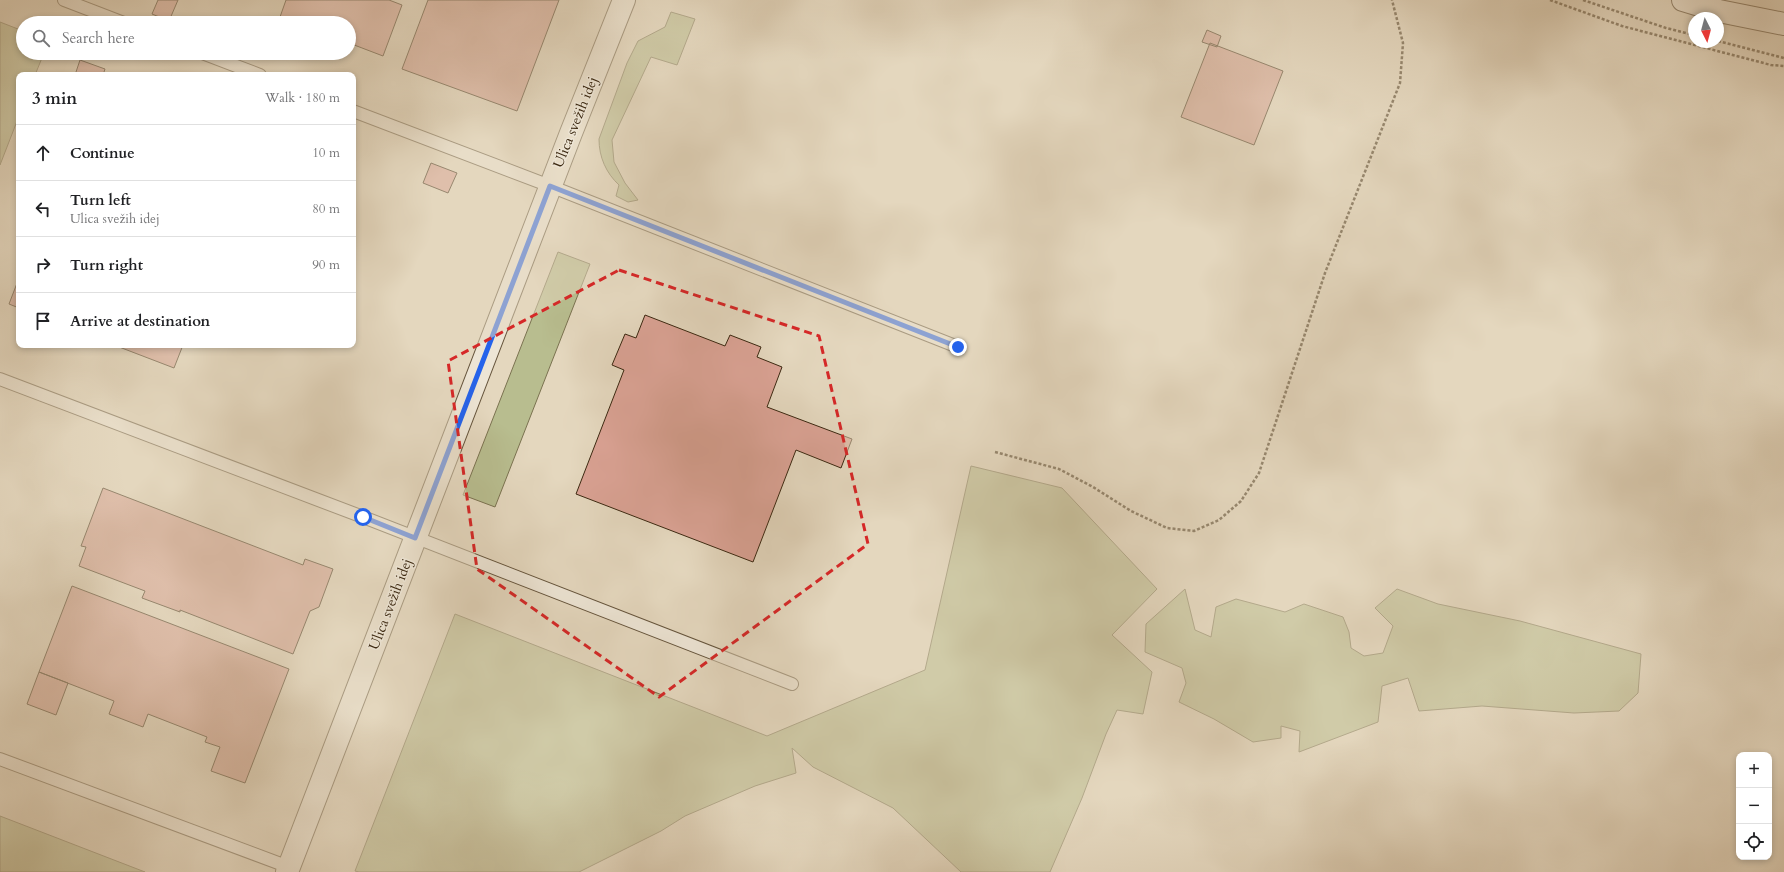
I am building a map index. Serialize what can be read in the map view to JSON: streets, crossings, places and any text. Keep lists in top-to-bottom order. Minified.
{"streets":{"street":["Ulica svežih idej"]},"north":"bottom","page":{"search":"Search here","heading":["3 min","Walk · 180 m"],"list":[["Continue","10 m"],["Turn left","Ulica svežih idej","80 m"],["Turn right","90 m"],"Arrive at destination"],"map_buttons":["+","−"]}}
